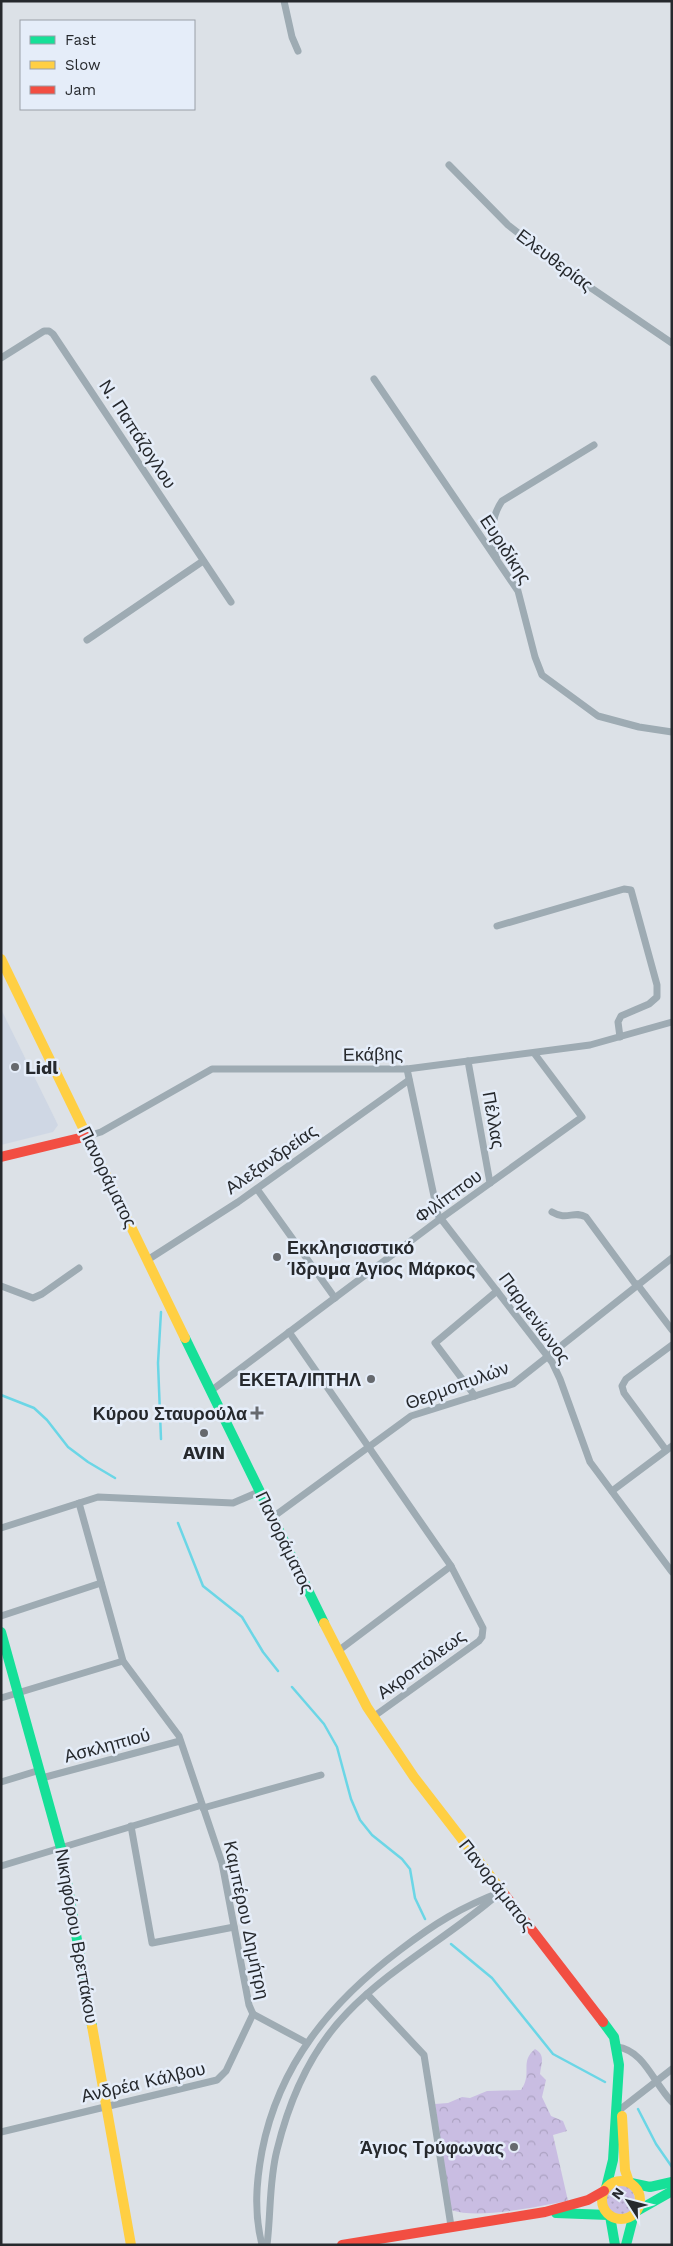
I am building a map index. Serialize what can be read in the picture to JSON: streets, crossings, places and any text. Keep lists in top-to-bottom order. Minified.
{"streets":{"main road":["Πανοράματος","Νικηφόρου Βρεττάκου"],"street":["Ελευθερίας","Ν. Παπάζογλου","Ευριδίκης","Εκάβης","Πέλλας","Αλεξανδρείας","Φιλίππου","Παρμενίωνος","Θερμοπυλών","Ακροπόλεως","Ασκληπιού","Καμπέρου Δημήτρη","Ανδρέα Κάλβου"]},"crossings":[["Εκάβης","Πέλλας"],["Εκάβης","Πανοράματος"],["Εκάβης","Φιλίππου"],["Εκάβης","Παρμενίωνος"],["Πέλλας","Φιλίππου"],["Αλεξανδρείας","Πανοράματος"],["Αλεξανδρείας","Παρμενίωνος"],["Πανοράματος","Φιλίππου"],["Πανοράματος","Θερμοπυλών"],["Πανοράματος","Ακροπόλεως"],["Φιλίππου","Παρμενίωνος"],["Παρμενίωνος","Θερμοπυλών"],["Ασκληπιού","Καμπέρου Δημήτρη"],["Ασκληπιού","Νικηφόρου Βρεττάκου"],["Καμπέρου Δημήτρη","Ανδρέα Κάλβου"],["Νικηφόρου Βρεττάκου","Ανδρέα Κάλβου"]],"places":{"other":["Lidl","Εκκλησιαστικό Ίδρυμα Άγιος Μάρκος","ΕΚΕΤΑ/ΙΠΤΗΛ","AVIN","Άγιος Τρύφωνας"],"health":["Κύρου Σταυρούλα"]},"legend":["Fast","Slow","Jam"],"north":"top left"}
